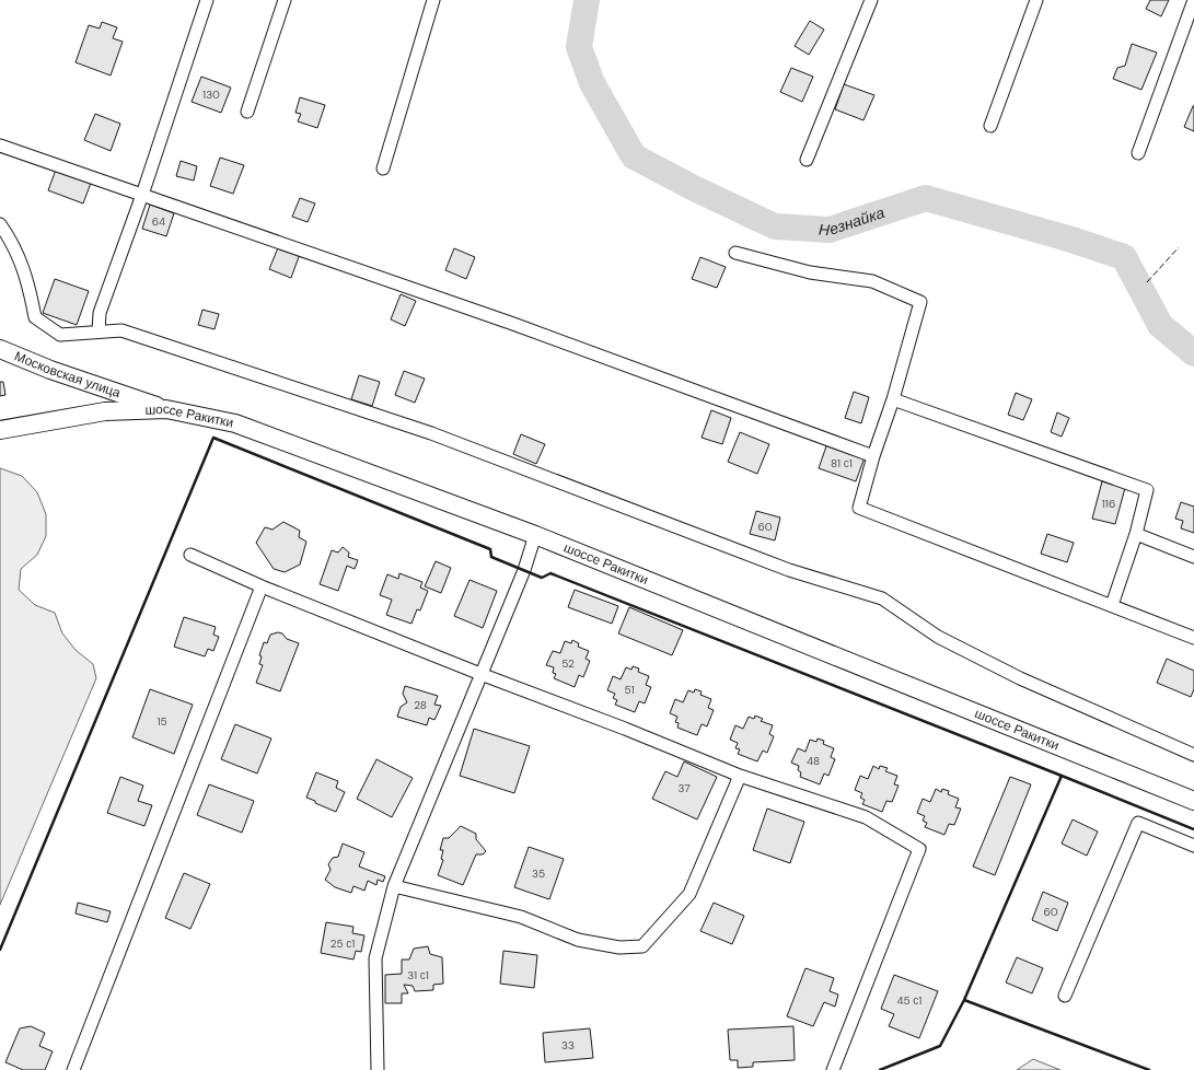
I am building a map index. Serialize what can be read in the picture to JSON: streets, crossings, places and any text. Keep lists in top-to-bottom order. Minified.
{"streets":{"main road":["Московская улица","шоссе Ракитки"]},"crossings":[["Московская улица","шоссе Ракитки"]],"water":["Незнайка"],"house_numbers":["130","64","81 с1","116","60","52","51","28","15","48","37","35","60","25 с1","31 с1","45 с1","33"]}
